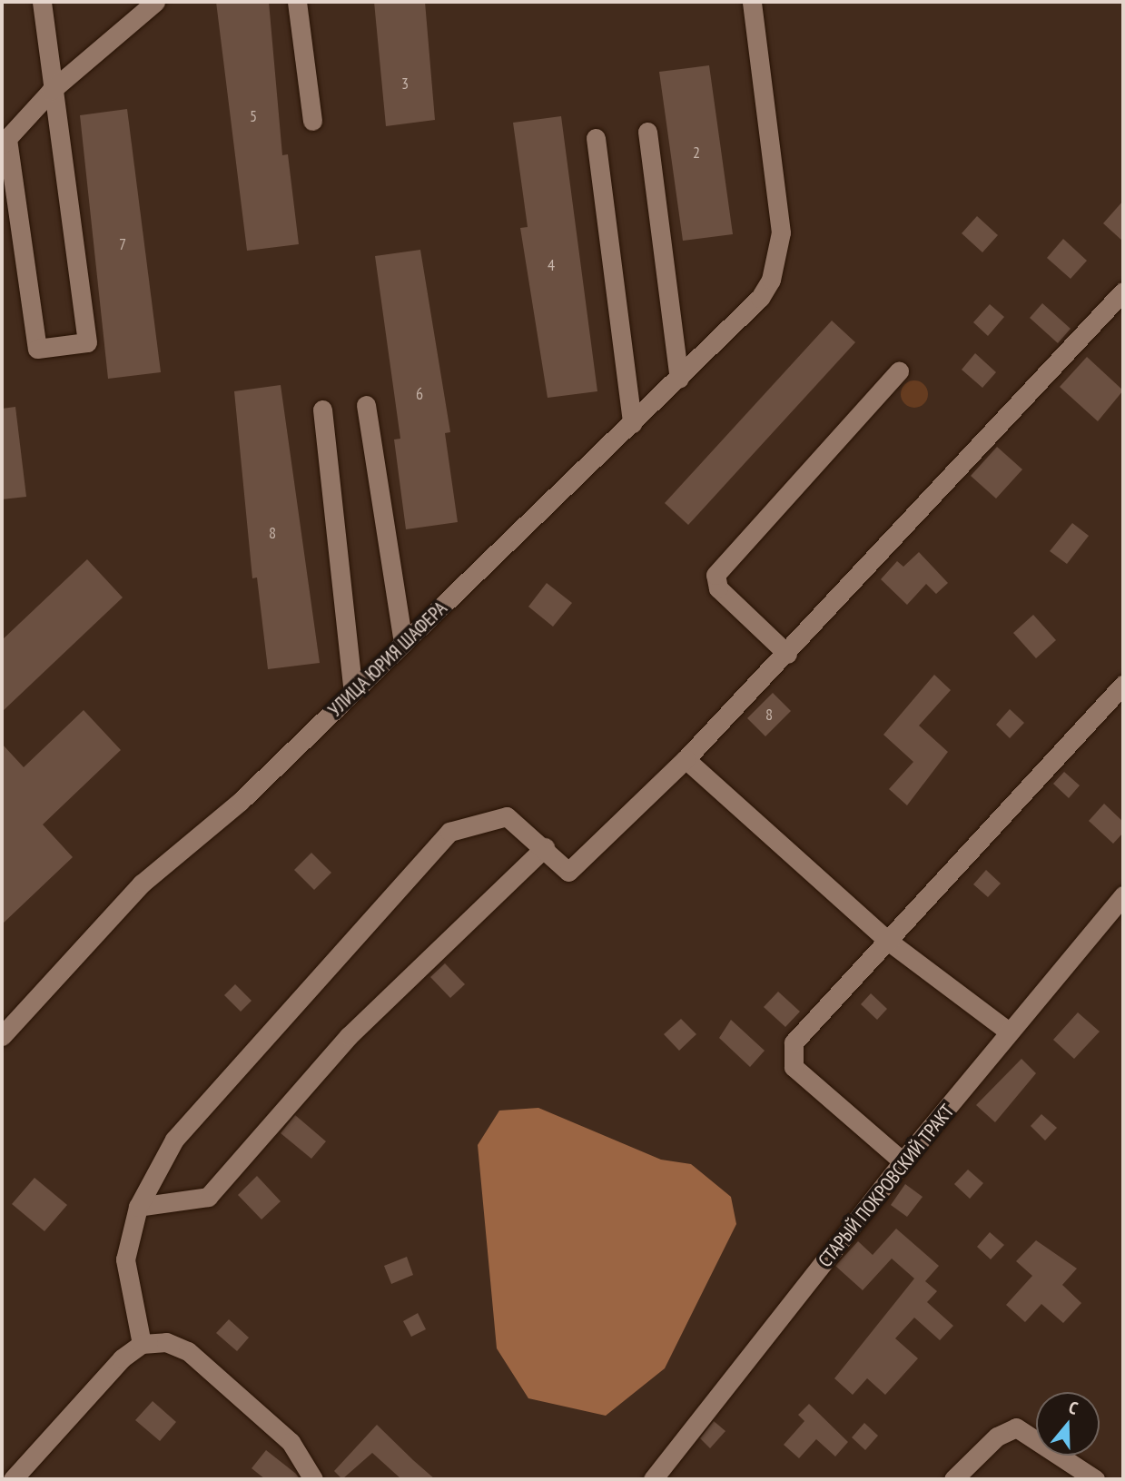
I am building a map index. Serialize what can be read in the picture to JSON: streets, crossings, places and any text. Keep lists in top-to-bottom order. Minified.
{"streets":{"street":["УЛИЦА ЮРИЯ ШАФЕРА","СТАРЫЙ ПОКРОВСКИЙ ТРАКТ"]},"house_numbers":["3","5","2","7","4","6","8","8"],"north":"top"}
